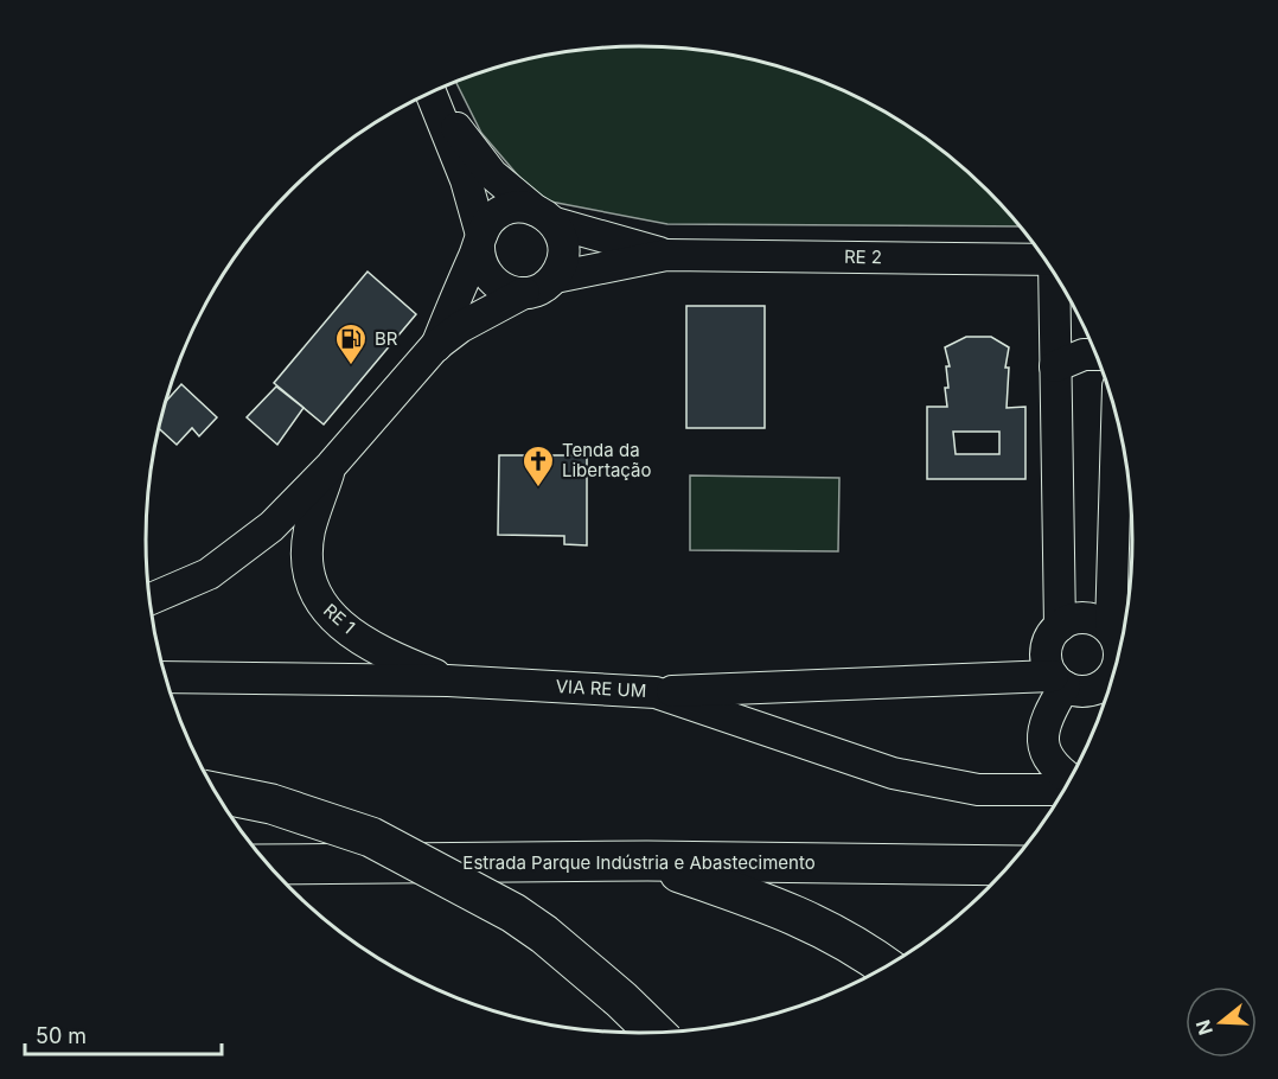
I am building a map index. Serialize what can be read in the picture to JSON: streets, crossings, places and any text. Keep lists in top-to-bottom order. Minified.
{"streets":{"highway":["Estrada Parque Indústria e Abastecimento"],"street":["RE 2","RE 1","VIA RE UM"]},"crossings":[["RE 2","RE 1"],["RE 1","VIA RE UM"]],"places":{"fuel station":["BR"],"church":["Tenda da Libertação"]},"scale_bar":"50 m","north":"left"}
